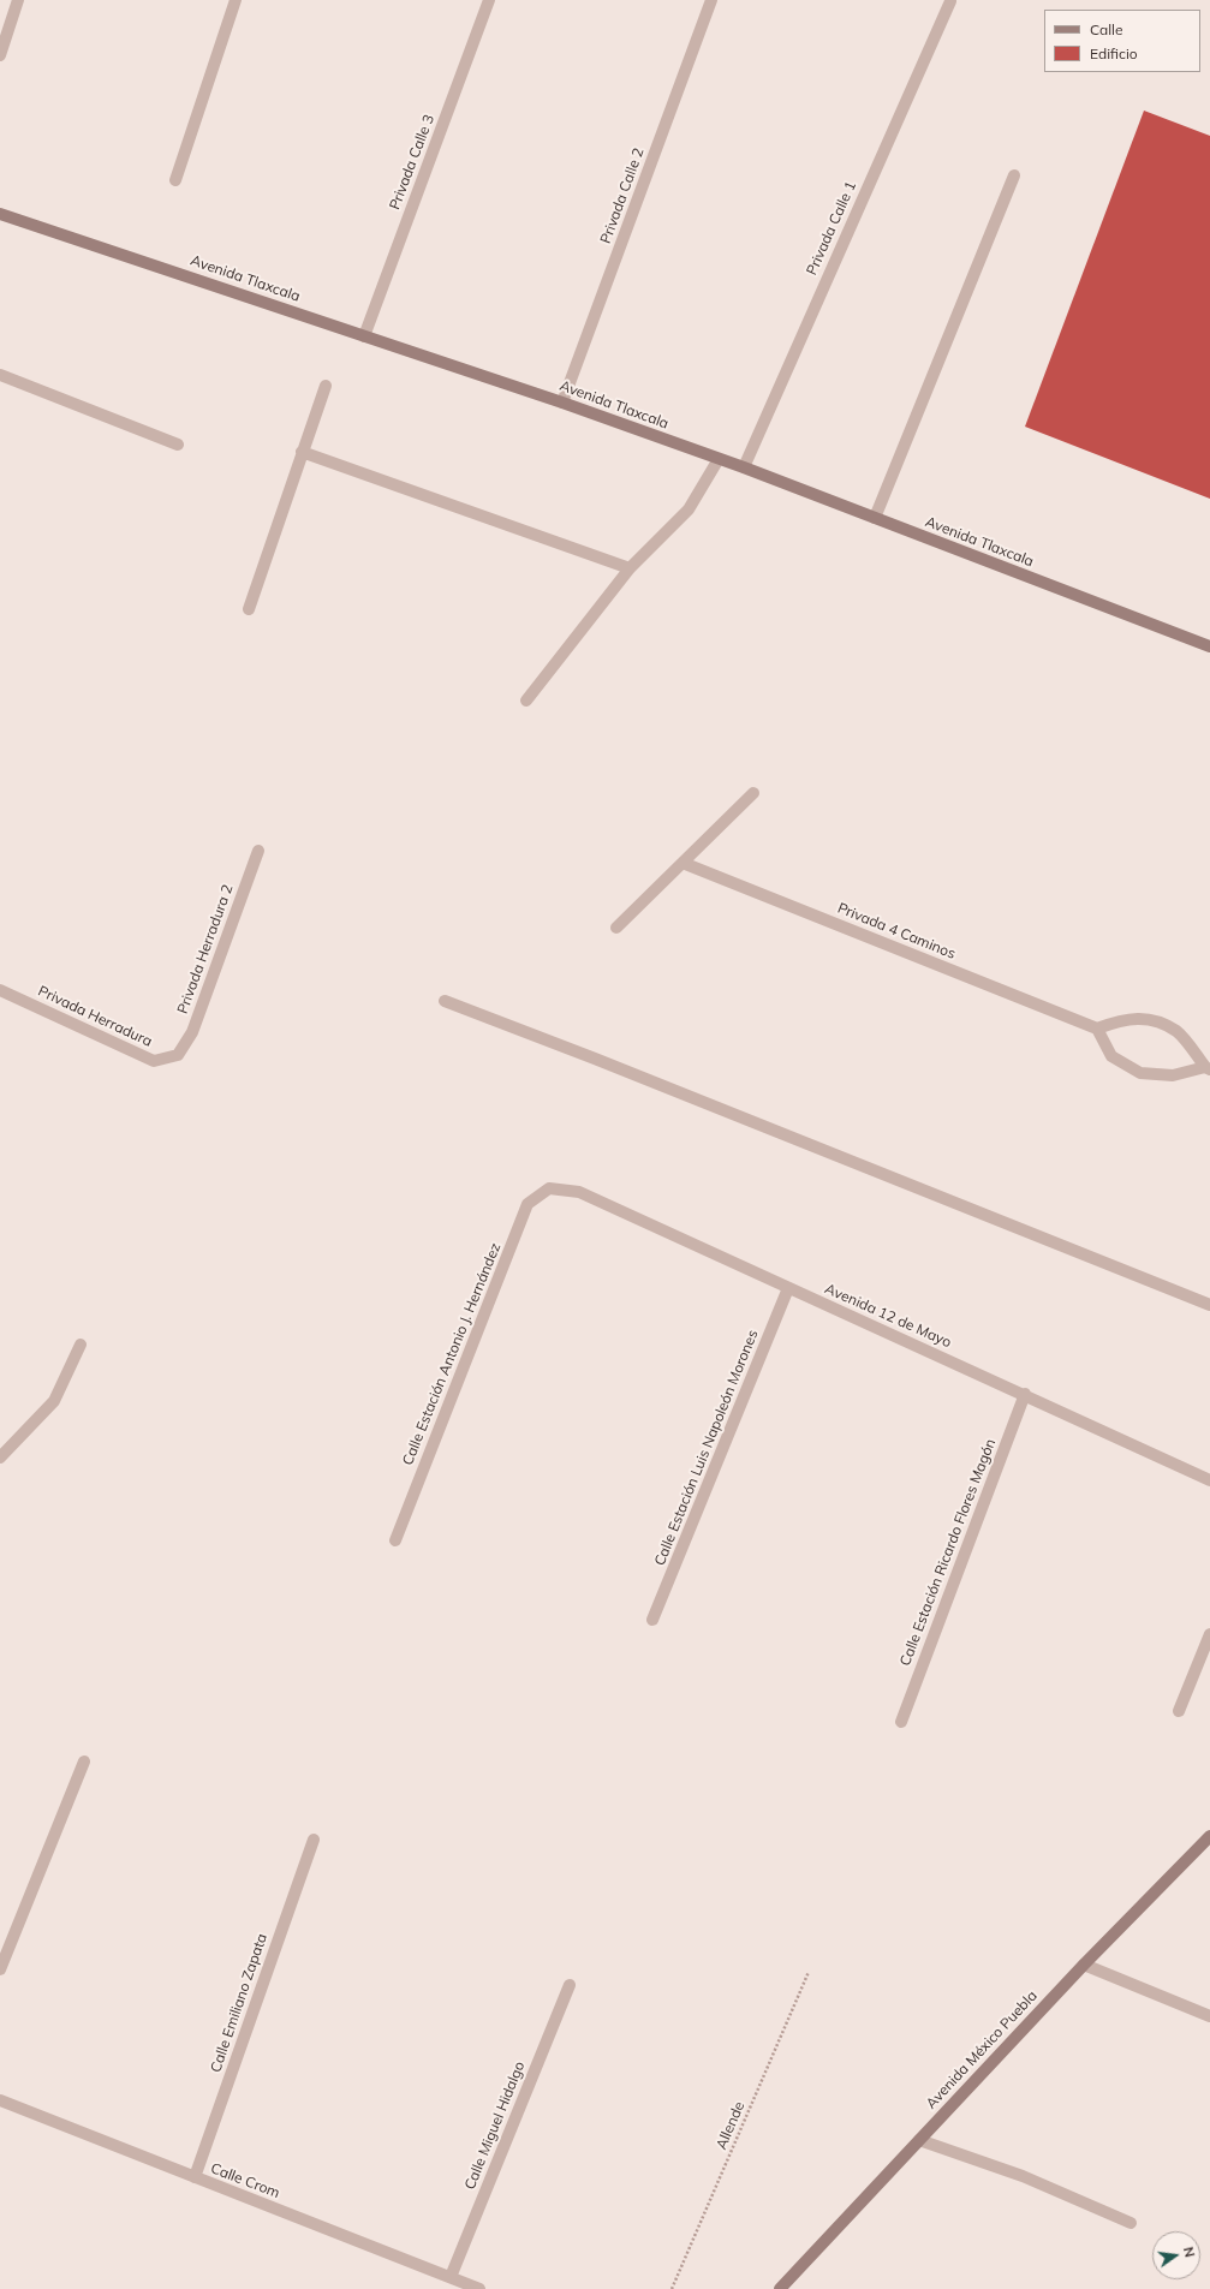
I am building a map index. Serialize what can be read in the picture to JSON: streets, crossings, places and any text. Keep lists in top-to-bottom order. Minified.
{"streets":{"street":["Privada Calle 3","Privada Calle 2","Privada Calle 1","Avenida Tlaxcala","Privada 4 Caminos","Privada Herradura 2","Privada Herradura","Avenida 12 de Mayo","Calle Estación Antonio J. Hernández","Calle Estación Luis Napoleón Morones","Calle Estación Ricardo Flores Magón","Calle Emiliano Zapata","Avenida México Puebla","Calle Miguel Hidalgo","Calle Crom"],"path":["Allende"]},"crossings":[["Privada Calle 3","Avenida Tlaxcala"],["Privada Calle 2","Avenida Tlaxcala"],["Privada Calle 1","Avenida Tlaxcala"],["Privada Herradura 2","Privada Herradura"],["Avenida 12 de Mayo","Calle Estación Antonio J. Hernández"],["Avenida 12 de Mayo","Calle Estación Luis Napoleón Morones"],["Avenida 12 de Mayo","Calle Estación Ricardo Flores Magón"],["Calle Emiliano Zapata","Calle Crom"],["Calle Miguel Hidalgo","Calle Crom"]],"legend":["Calle","Edificio"],"north":"right"}
